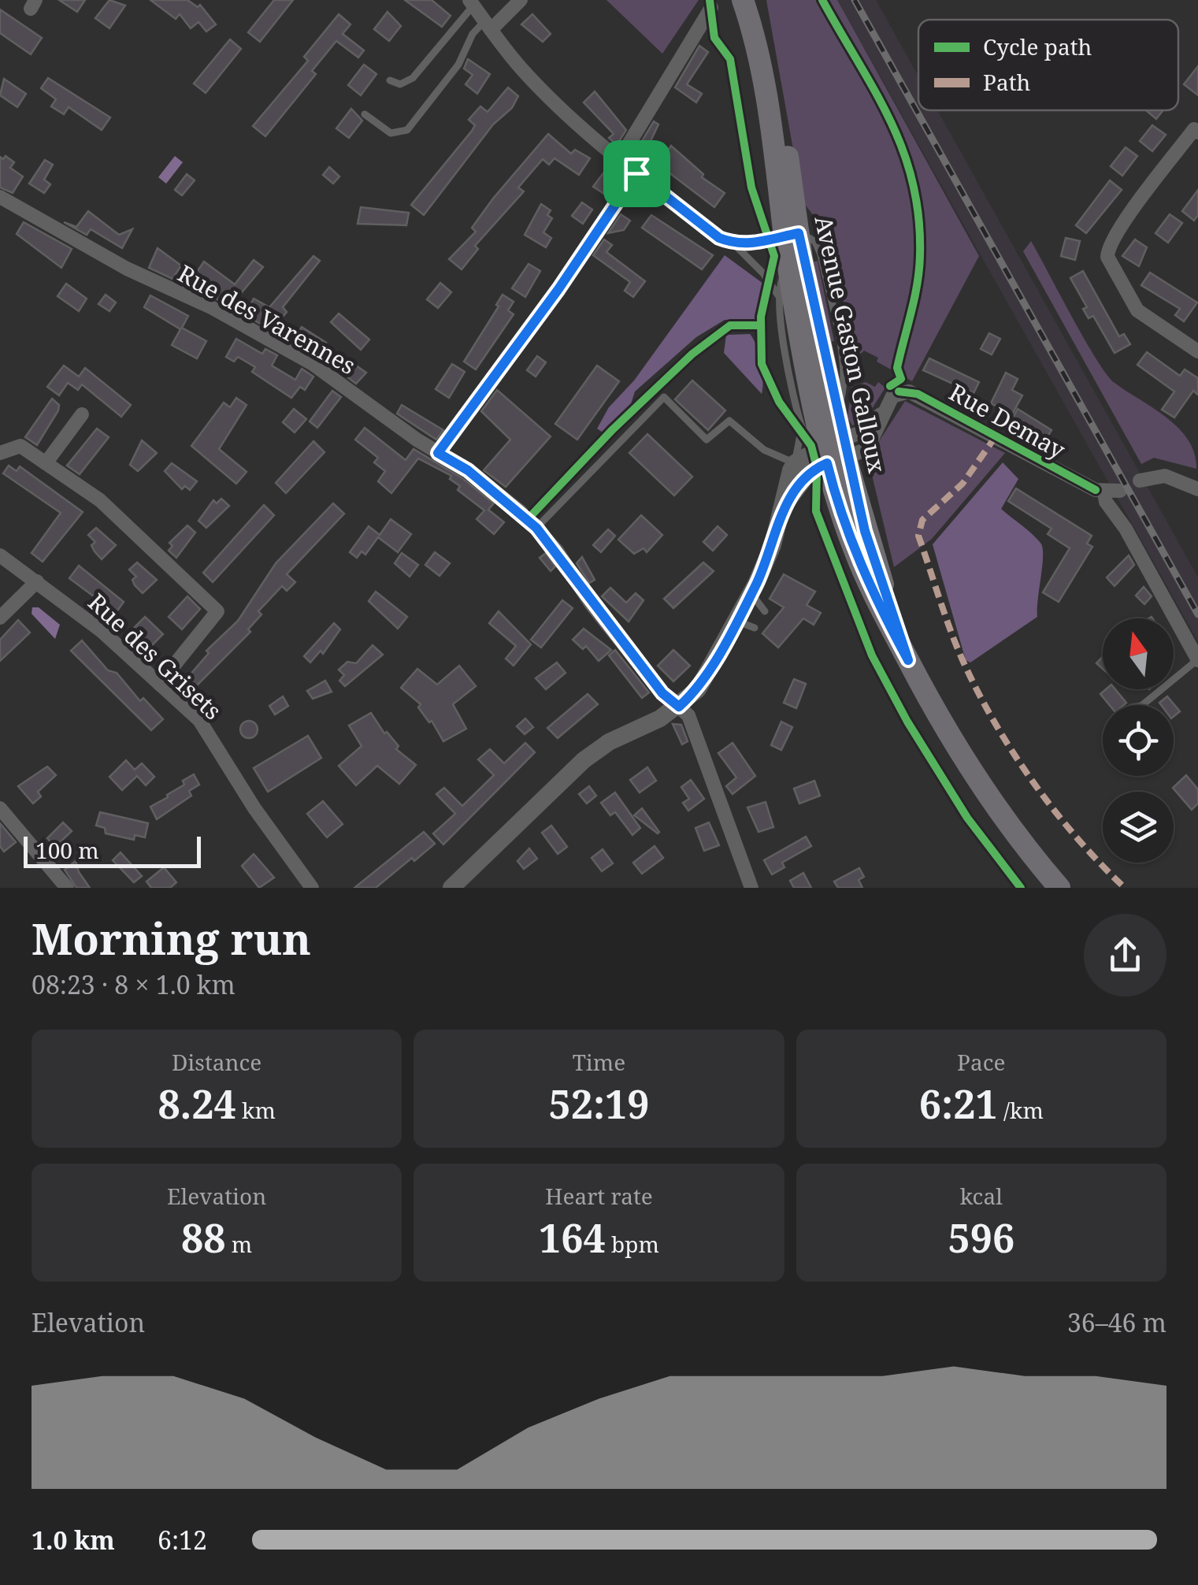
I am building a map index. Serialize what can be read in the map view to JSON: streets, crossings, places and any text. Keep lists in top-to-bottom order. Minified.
{"streets":{"main road":["Avenue Gaston Galloux"],"street":["Rue des Varennes","Rue Demay","Rue des Grisets"]},"crossings":[["Avenue Gaston Galloux","Rue Demay"]],"legend":["Cycle path","Path"],"scale_bar":"100 m","north":"top","page":{"scale":"100 m","heading":["Morning run","08:23 · 8 × 1.0 km"],"stats":[["Distance","8.24 km"],["Time","52:19"],["Pace","6:21 /km"],["Elevation","88 m"],["Heart rate","164 bpm"],["kcal","596"]],"chart":["Elevation","36–46 m"],"list":[{"name":"1.0 km","note":"6:12"}]}}
